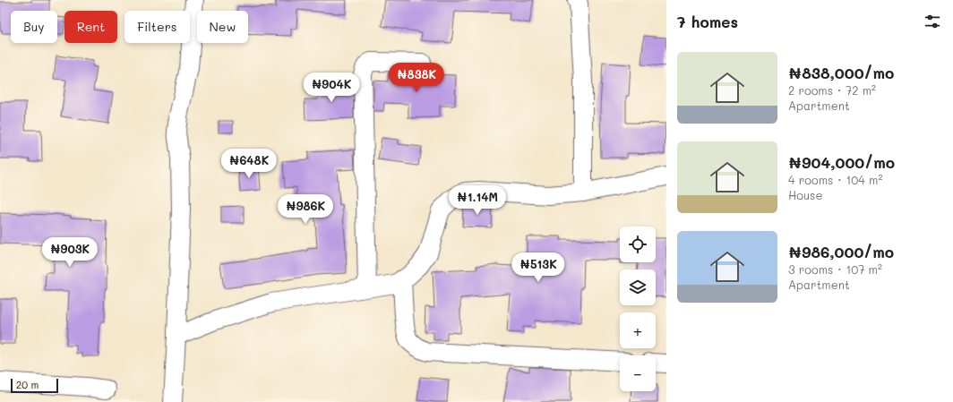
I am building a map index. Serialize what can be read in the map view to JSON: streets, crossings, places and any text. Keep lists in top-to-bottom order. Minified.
{"scale_bar":"20 m","page":{"heading":"7 homes","chip":["Buy","Rent","Filters","New"],"list":[{"name":"₦838,000/mo","note":"2 rooms · 72 m² · Apartment"},{"name":"₦904,000/mo","note":"4 rooms · 104 m² · House"},{"name":"₦986,000/mo","note":"3 rooms · 107 m² · Apartment"}],"price":["₦838K","₦904K","₦648K","₦1.14M","₦986K","₦903K","₦513K"],"map_buttons":["+","−"],"scale":"20 m"}}
